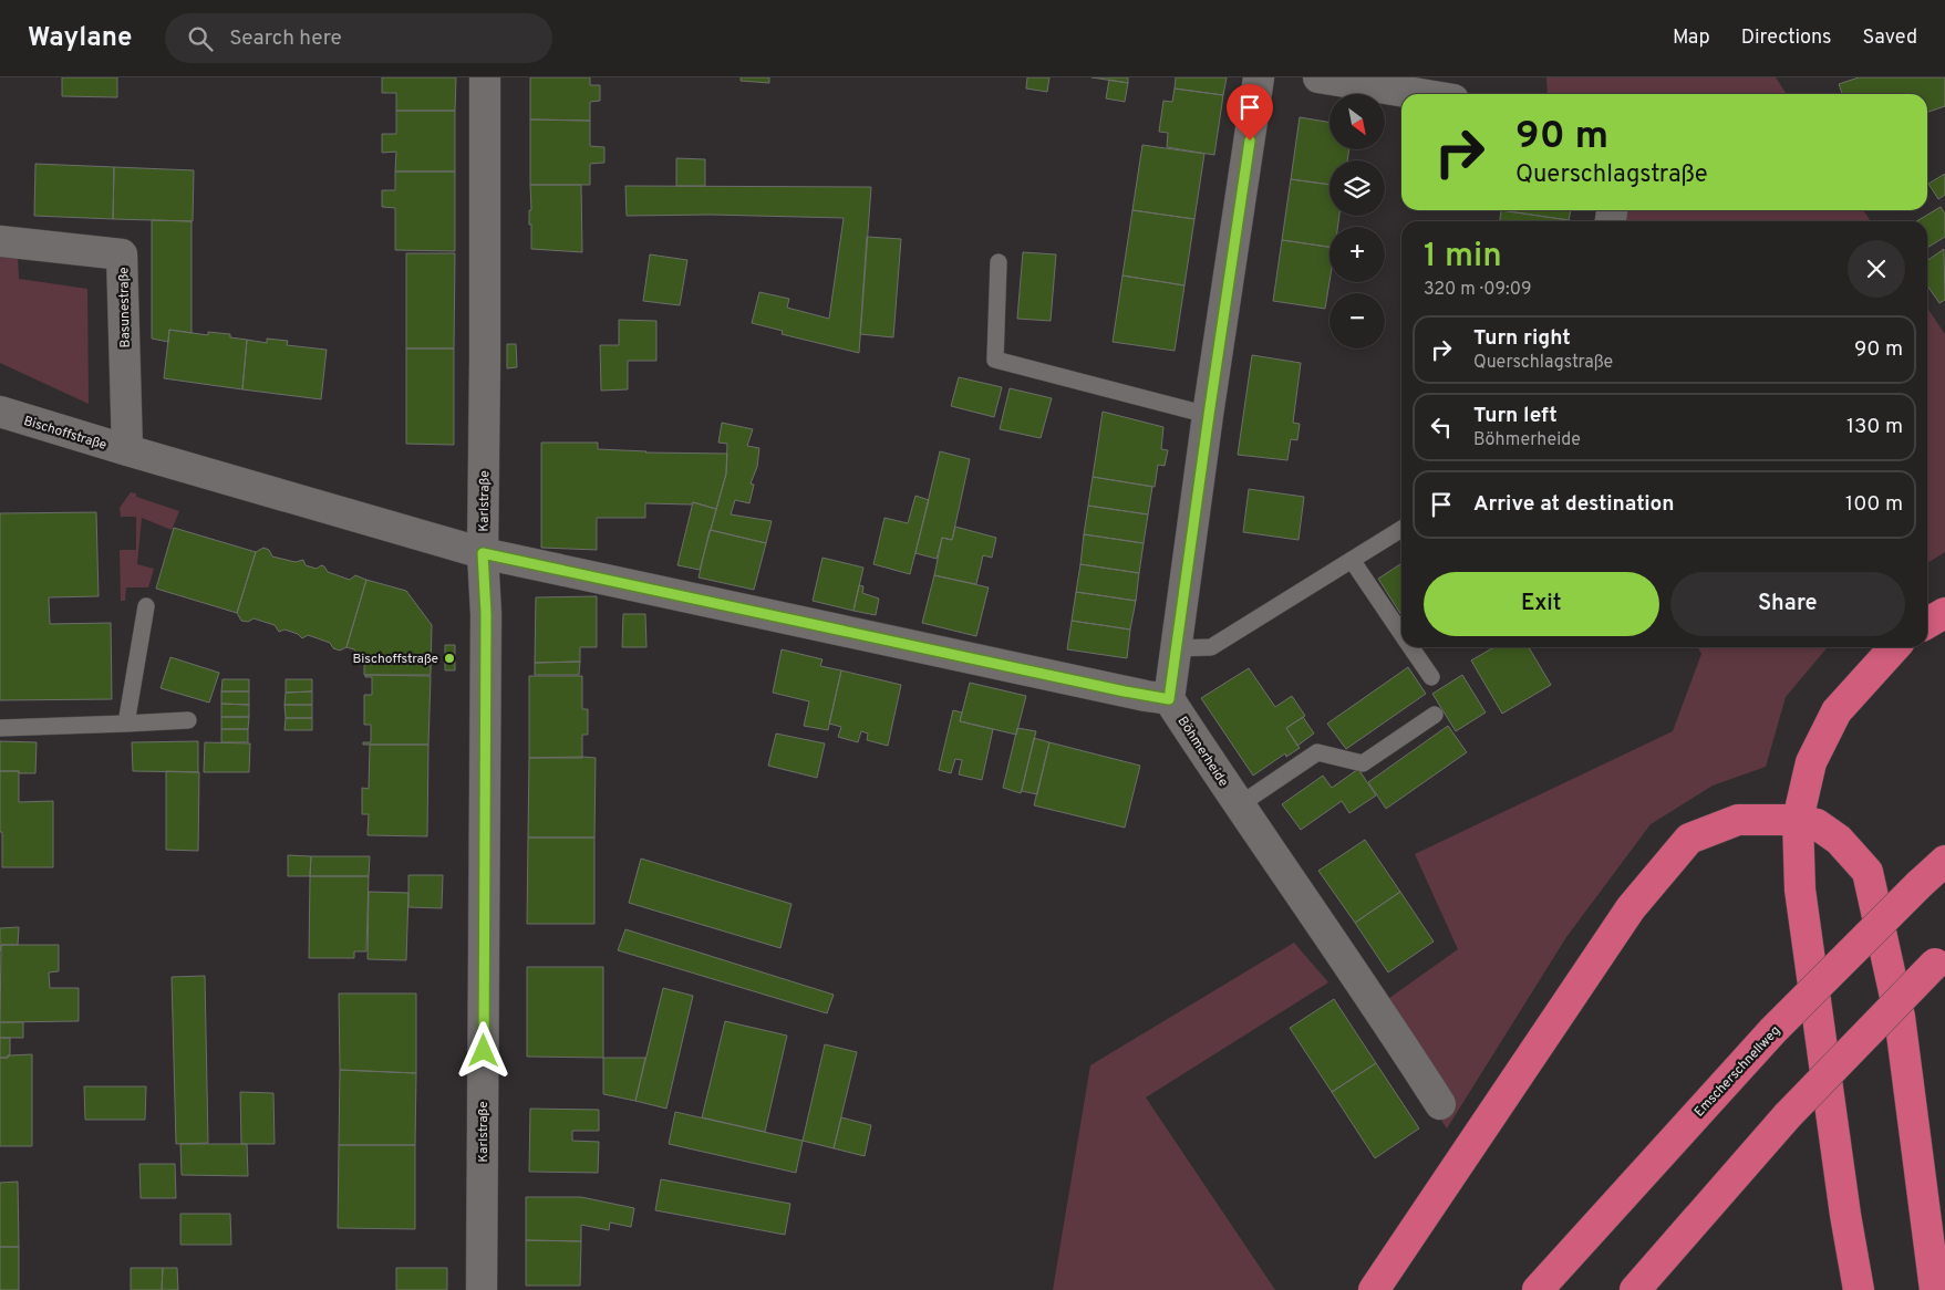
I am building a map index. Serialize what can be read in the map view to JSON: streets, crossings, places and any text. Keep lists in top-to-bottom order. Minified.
{"streets":{"highway":["Emscherschnellweg"],"street":["Basunestraße","Bischoffstraße","Karlstraße","Böhmerheide"]},"crossings":[["Basunestraße","Bischoffstraße"],["Bischoffstraße","Karlstraße"],["Bischoffstraße","Böhmerheide"]],"places":["Bischoffstraße"],"north":"bottom right","page":{"header":"Waylane","search":"Search here","nav":["Map","Directions","Saved"],"map_buttons":["+","−"],"turn":["90 m","Querschlagstraße"],"heading":["1 min","320 m · 09:09"],"list":[{"name":"Turn right","note":"Querschlagstraße","value":"90 m"},{"name":"Turn left","note":"Böhmerheide","value":"130 m"},{"name":"Arrive at destination","value":"100 m"}],"buttons":["Exit","Share"]}}
